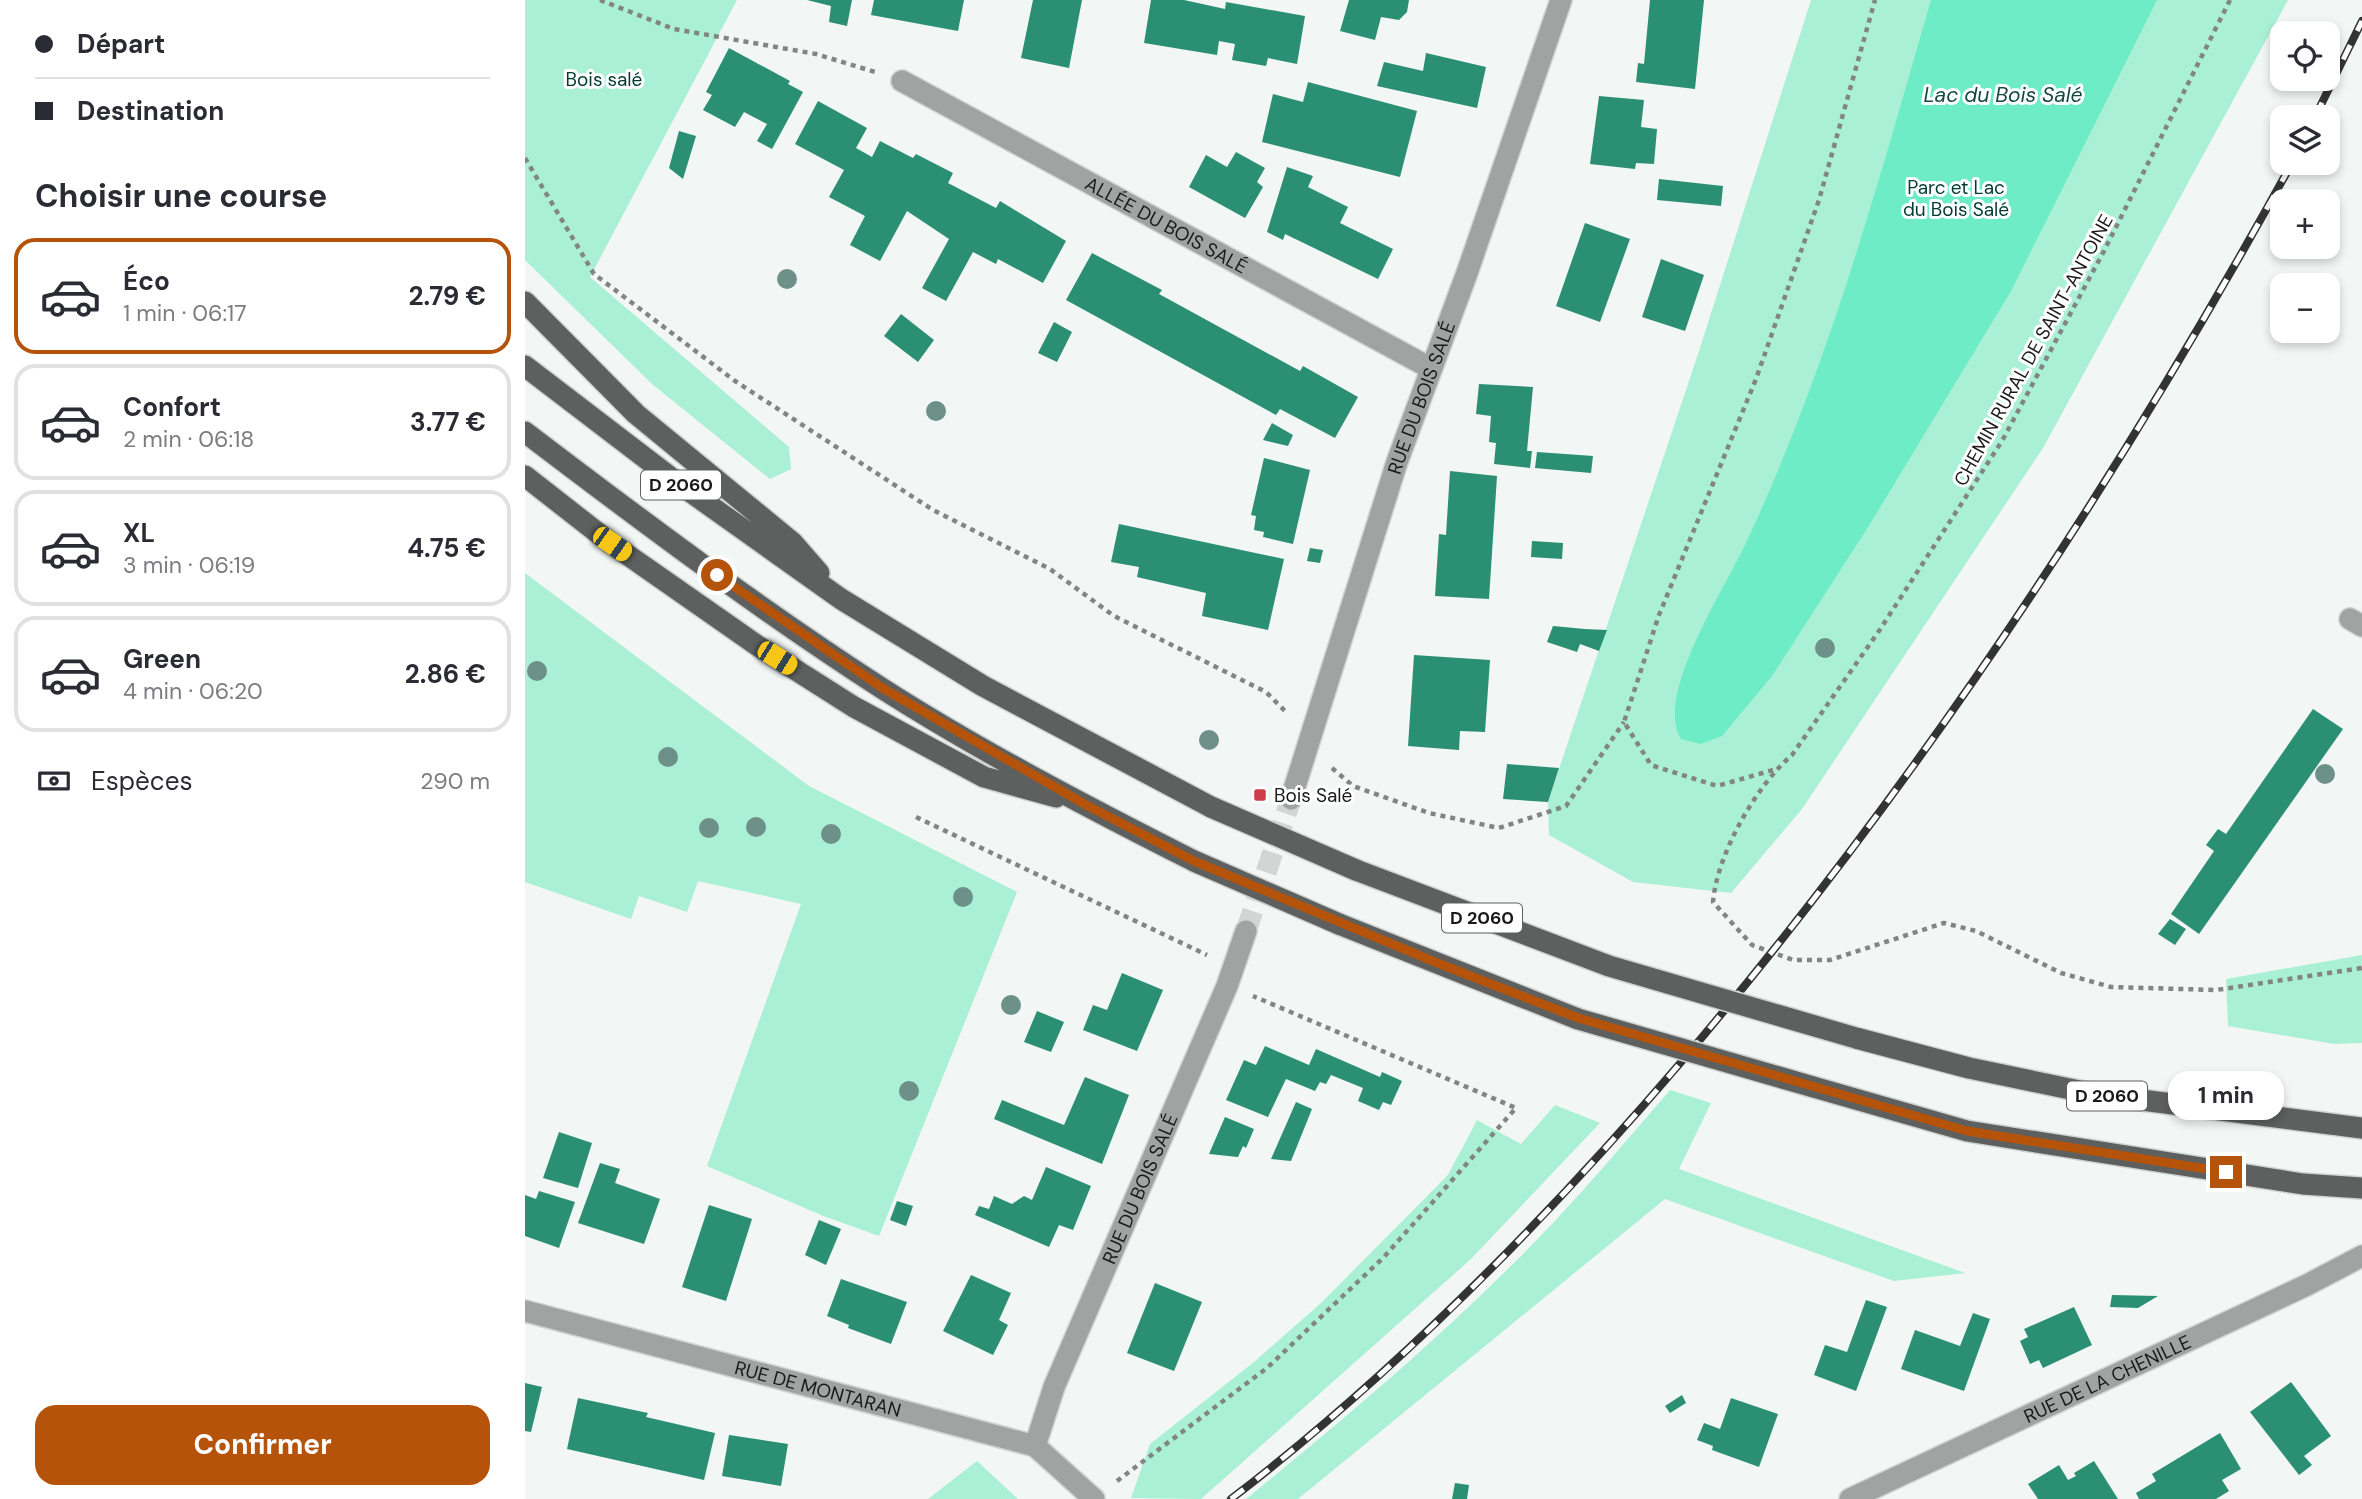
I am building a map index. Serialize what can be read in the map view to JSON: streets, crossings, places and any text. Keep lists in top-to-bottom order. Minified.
{"streets":{"main road":["D 2060"],"street":["ALLÉE DU BOIS SALÉ","RUE DU BOIS SALÉ","RUE DE LA CHENILLE","RUE DE MONTARAN"],"path":["CHEMIN RURAL DE SAINT-ANTOINE"]},"crossings":[["ALLÉE DU BOIS SALÉ","RUE DU BOIS SALÉ"],["RUE DU BOIS SALÉ","RUE DE MONTARAN"]],"water":["Lac du Bois Salé"],"parks":["Bois salé","Parc et Lac du Bois Salé"],"places":{"transit":["Bois Salé"]},"page":{"banner":["Départ","Destination"],"map_buttons":["+","−"],"heading":"Choisir une course","list":[{"name":"Éco","note":"1 min · 06:17","value":"2.79 €"},{"name":"Confort","note":"2 min · 06:18","value":"3.77 €"},{"name":"XL","note":"3 min · 06:19","value":"4.75 €"},{"name":"Green","note":"4 min · 06:20","value":"2.86 €"}],"pay":["Espèces","290 m"],"bubble":"1 min","buttons":"Confirmer"}}
